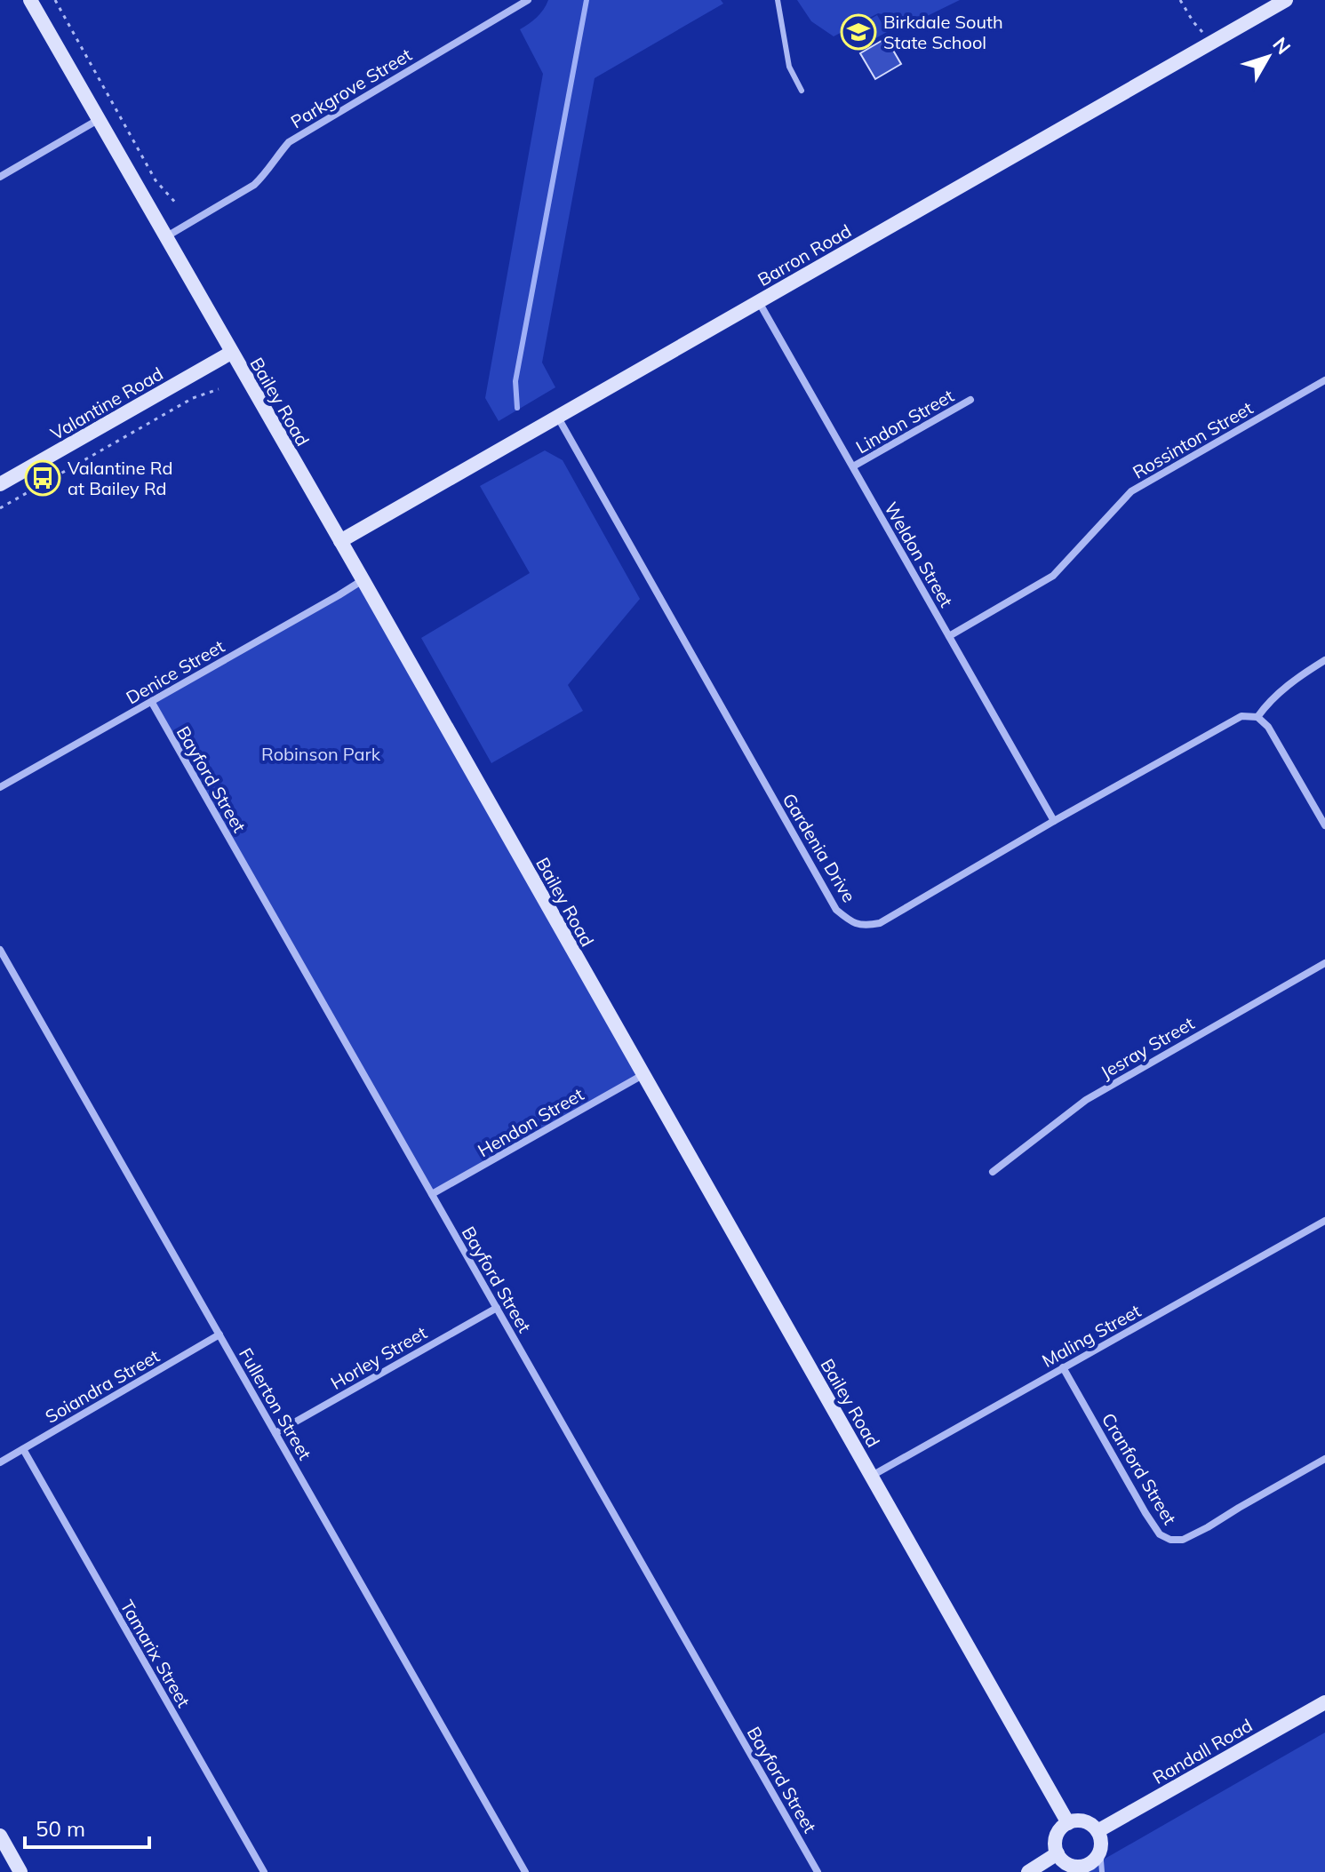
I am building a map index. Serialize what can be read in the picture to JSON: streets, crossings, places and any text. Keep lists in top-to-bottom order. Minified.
{"streets":{"street":["Parkgrove Street","Barron Road","Bailey Road","Valantine Road","Lindon Street","Rossinton Street","Weldon Street","Denice Street","Bayford Street","Gardenia Drive","Jesray Street","Hendon Street","Maling Street","Horley Street","Soiandra Street","Fullerton Street","Cranford Street","Tamarix Street","Randall Road"]},"crossings":[["Parkgrove Street","Bailey Road"],["Barron Road","Bailey Road"],["Barron Road","Weldon Street"],["Barron Road","Gardenia Drive"],["Bailey Road","Valantine Road"],["Bailey Road","Denice Street"],["Bailey Road","Hendon Street"],["Bailey Road","Maling Street"],["Bailey Road","Randall Road"],["Lindon Street","Weldon Street"],["Rossinton Street","Weldon Street"],["Weldon Street","Gardenia Drive"],["Denice Street","Bayford Street"],["Bayford Street","Hendon Street"],["Bayford Street","Horley Street"],["Maling Street","Cranford Street"],["Horley Street","Fullerton Street"],["Soiandra Street","Fullerton Street"],["Soiandra Street","Tamarix Street"]],"parks":["Robinson Park"],"places":{"school or university":["Birkdale South State School"],"bus stop":["Valantine Rd at Bailey Rd"]},"scale_bar":"50 m","north":"top right"}
